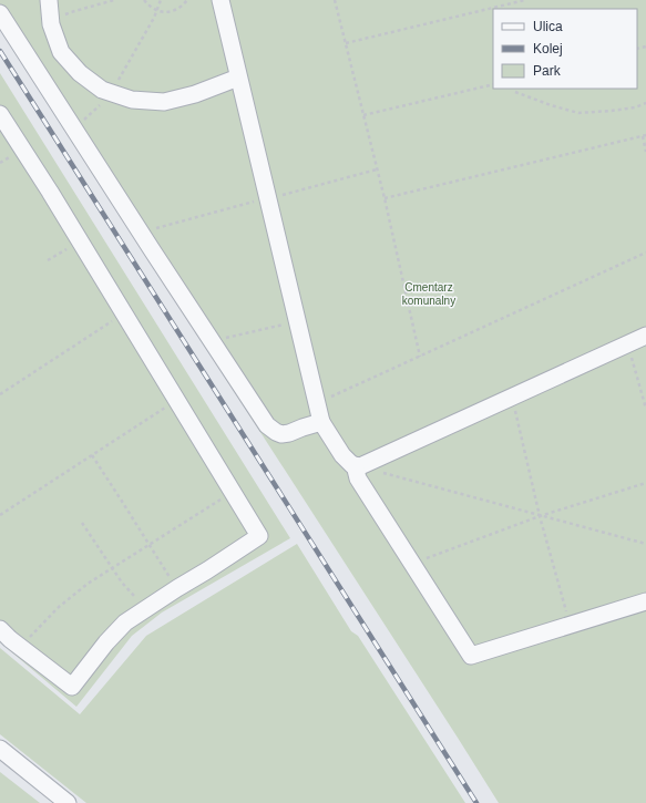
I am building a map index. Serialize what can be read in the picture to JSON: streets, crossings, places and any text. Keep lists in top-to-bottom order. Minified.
{"parks":["Cmentarz komunalny"],"legend":["Ulica","Kolej","Park"]}
